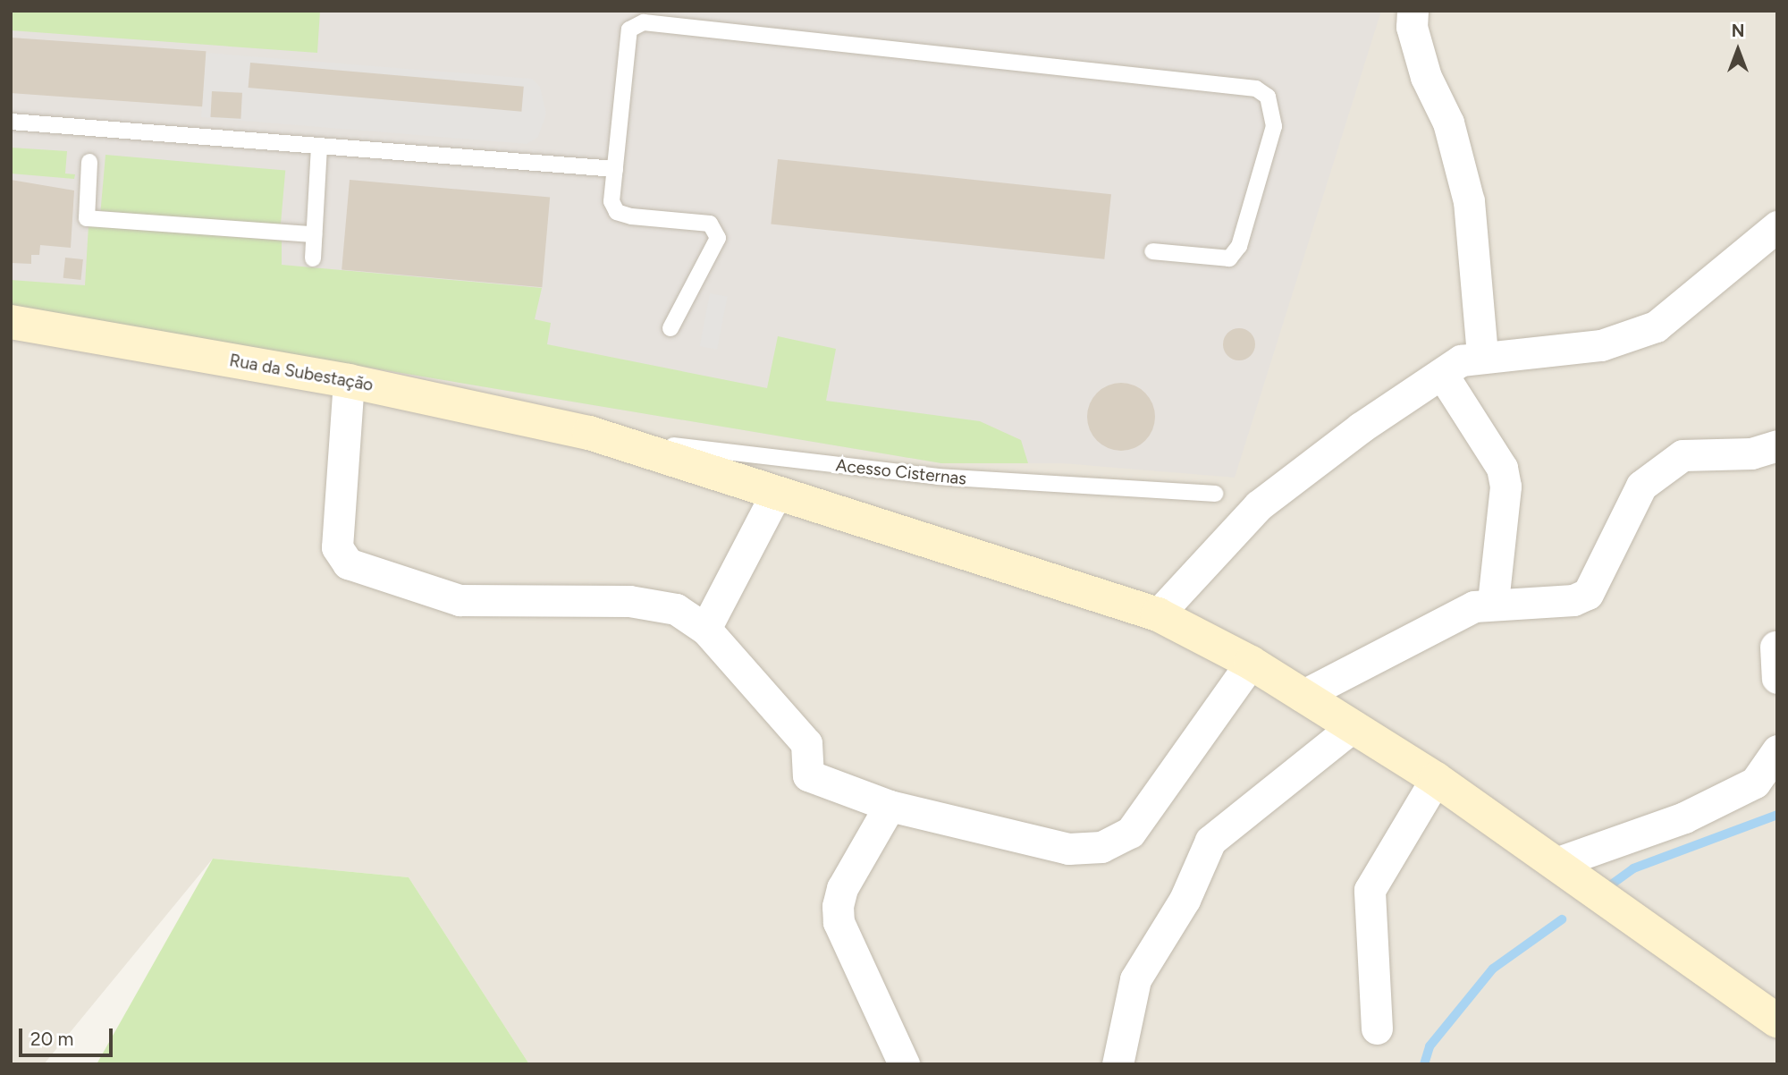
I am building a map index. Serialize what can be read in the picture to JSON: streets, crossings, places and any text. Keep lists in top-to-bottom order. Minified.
{"streets":{"street":["Rua da Subestação"],"lane":["Acesso Cisternas"]},"crossings":[["Rua da Subestação","Acesso Cisternas"]],"scale_bar":"20 m","north":"top"}
